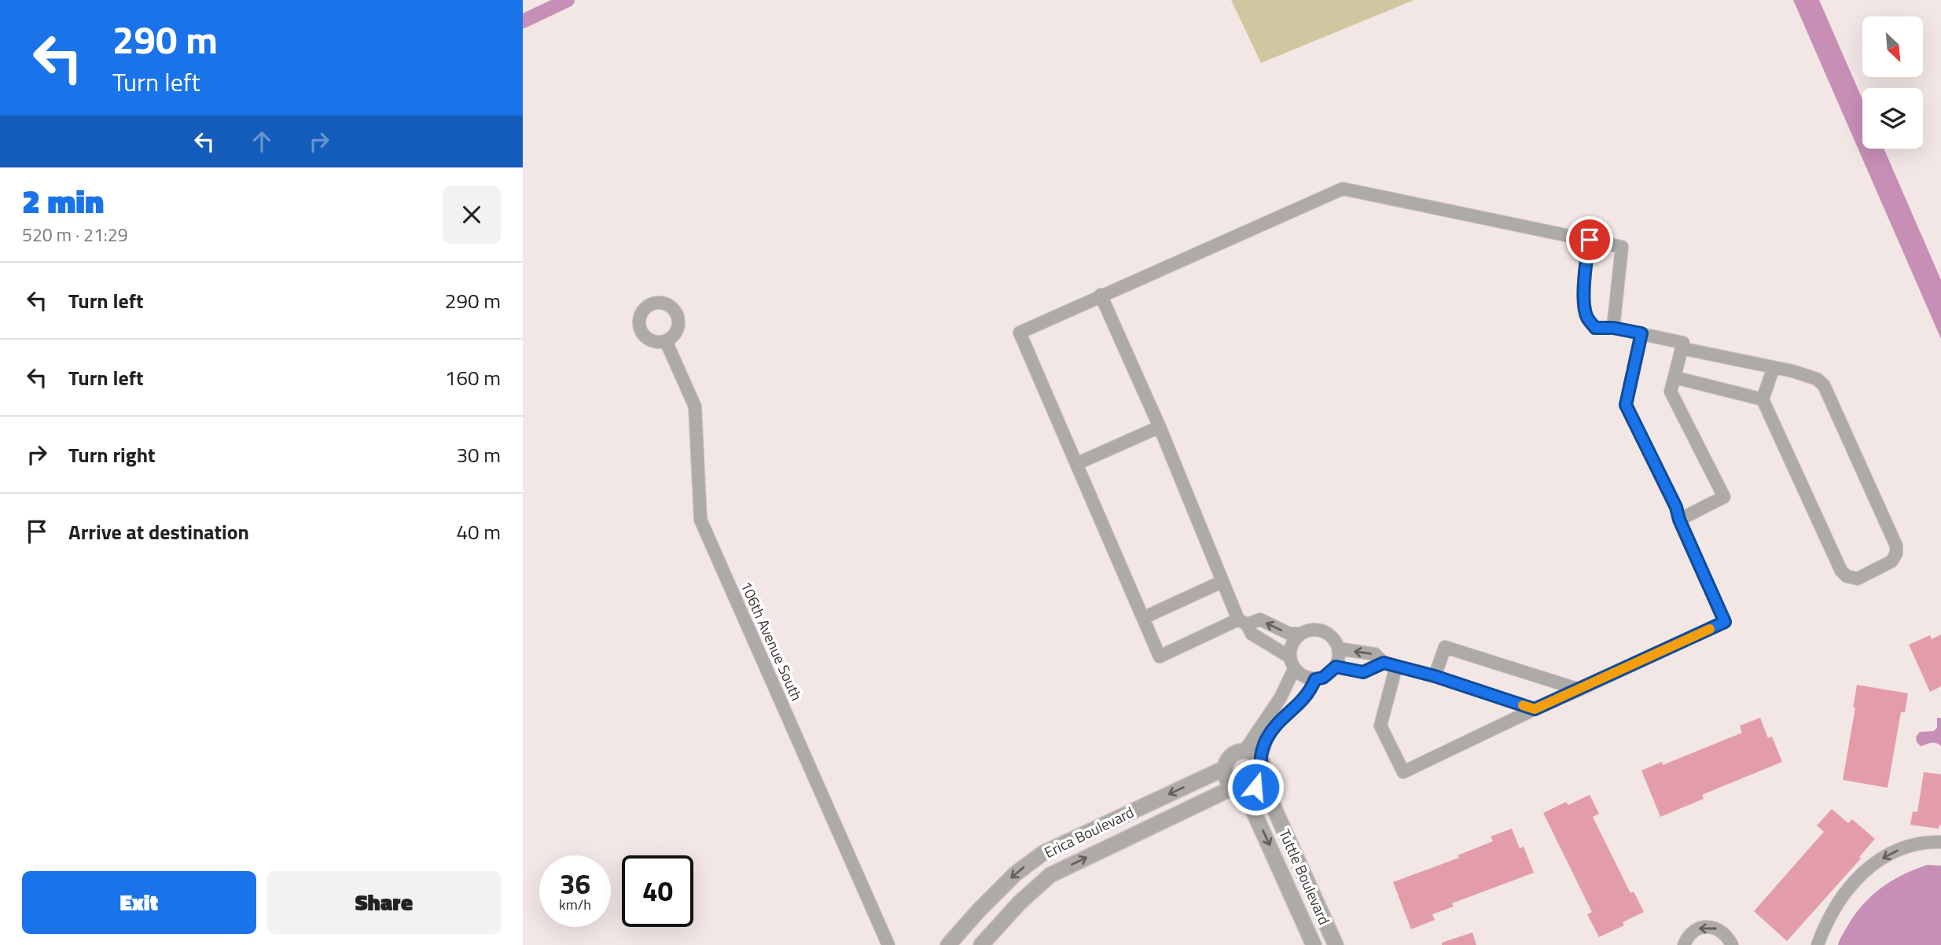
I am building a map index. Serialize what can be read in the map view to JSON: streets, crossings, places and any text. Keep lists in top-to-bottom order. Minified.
{"streets":{"street":["106th Avenue South","Erica Boulevard","Tuttle Boulevard"]},"crossings":[["Erica Boulevard","Tuttle Boulevard"]],"north":"bottom right","page":{"turn":["290 m","Turn left"],"heading":["2 min","520 m · 21:29"],"list":[{"name":"Turn left","value":"290 m"},{"name":"Turn left","value":"160 m"},{"name":"Turn right","value":"30 m"},{"name":"Arrive at destination","value":"40 m"}],"speed":"36 km/h","limit":"40","buttons":["Exit","Share"]}}
